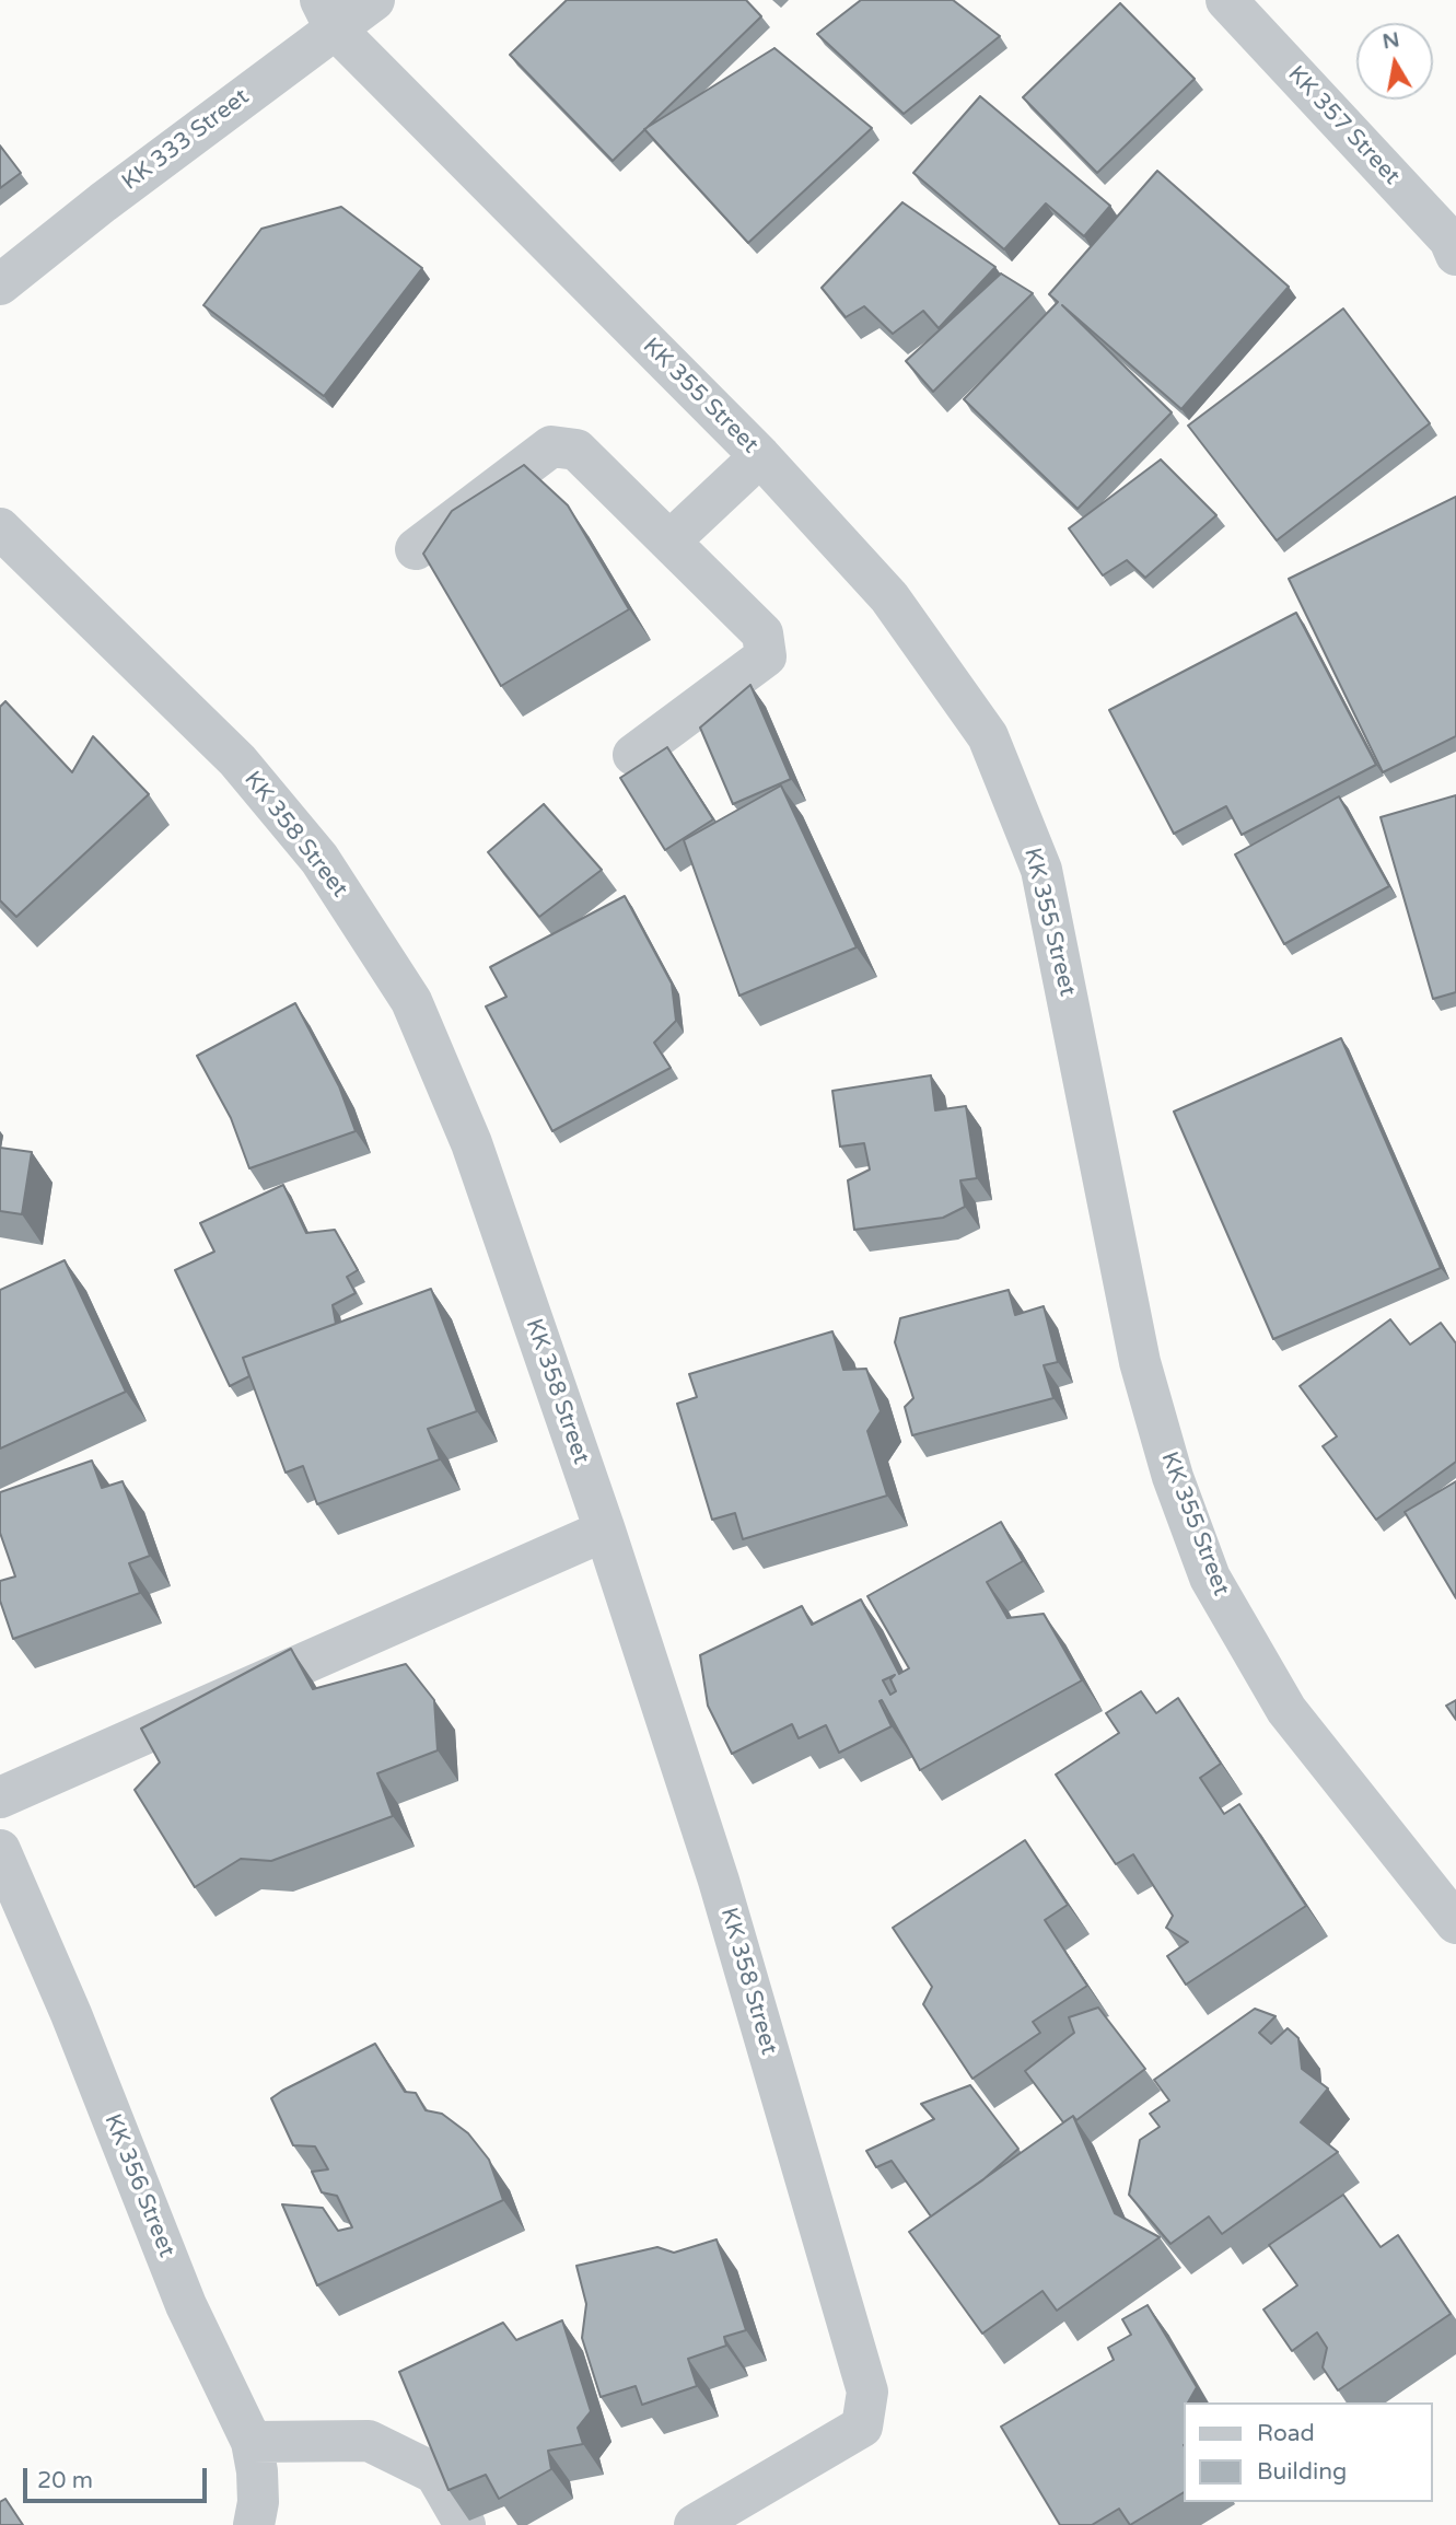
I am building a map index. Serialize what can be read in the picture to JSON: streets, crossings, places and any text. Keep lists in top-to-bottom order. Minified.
{"streets":{"street":["KK 357 Street","KK 333 Street","KK 355 Street","KK 358 Street","KK 356 Street"]},"crossings":[["KK 333 Street","KK 355 Street"]],"legend":["Road","Building"],"scale_bar":"20 m","north":"top"}
